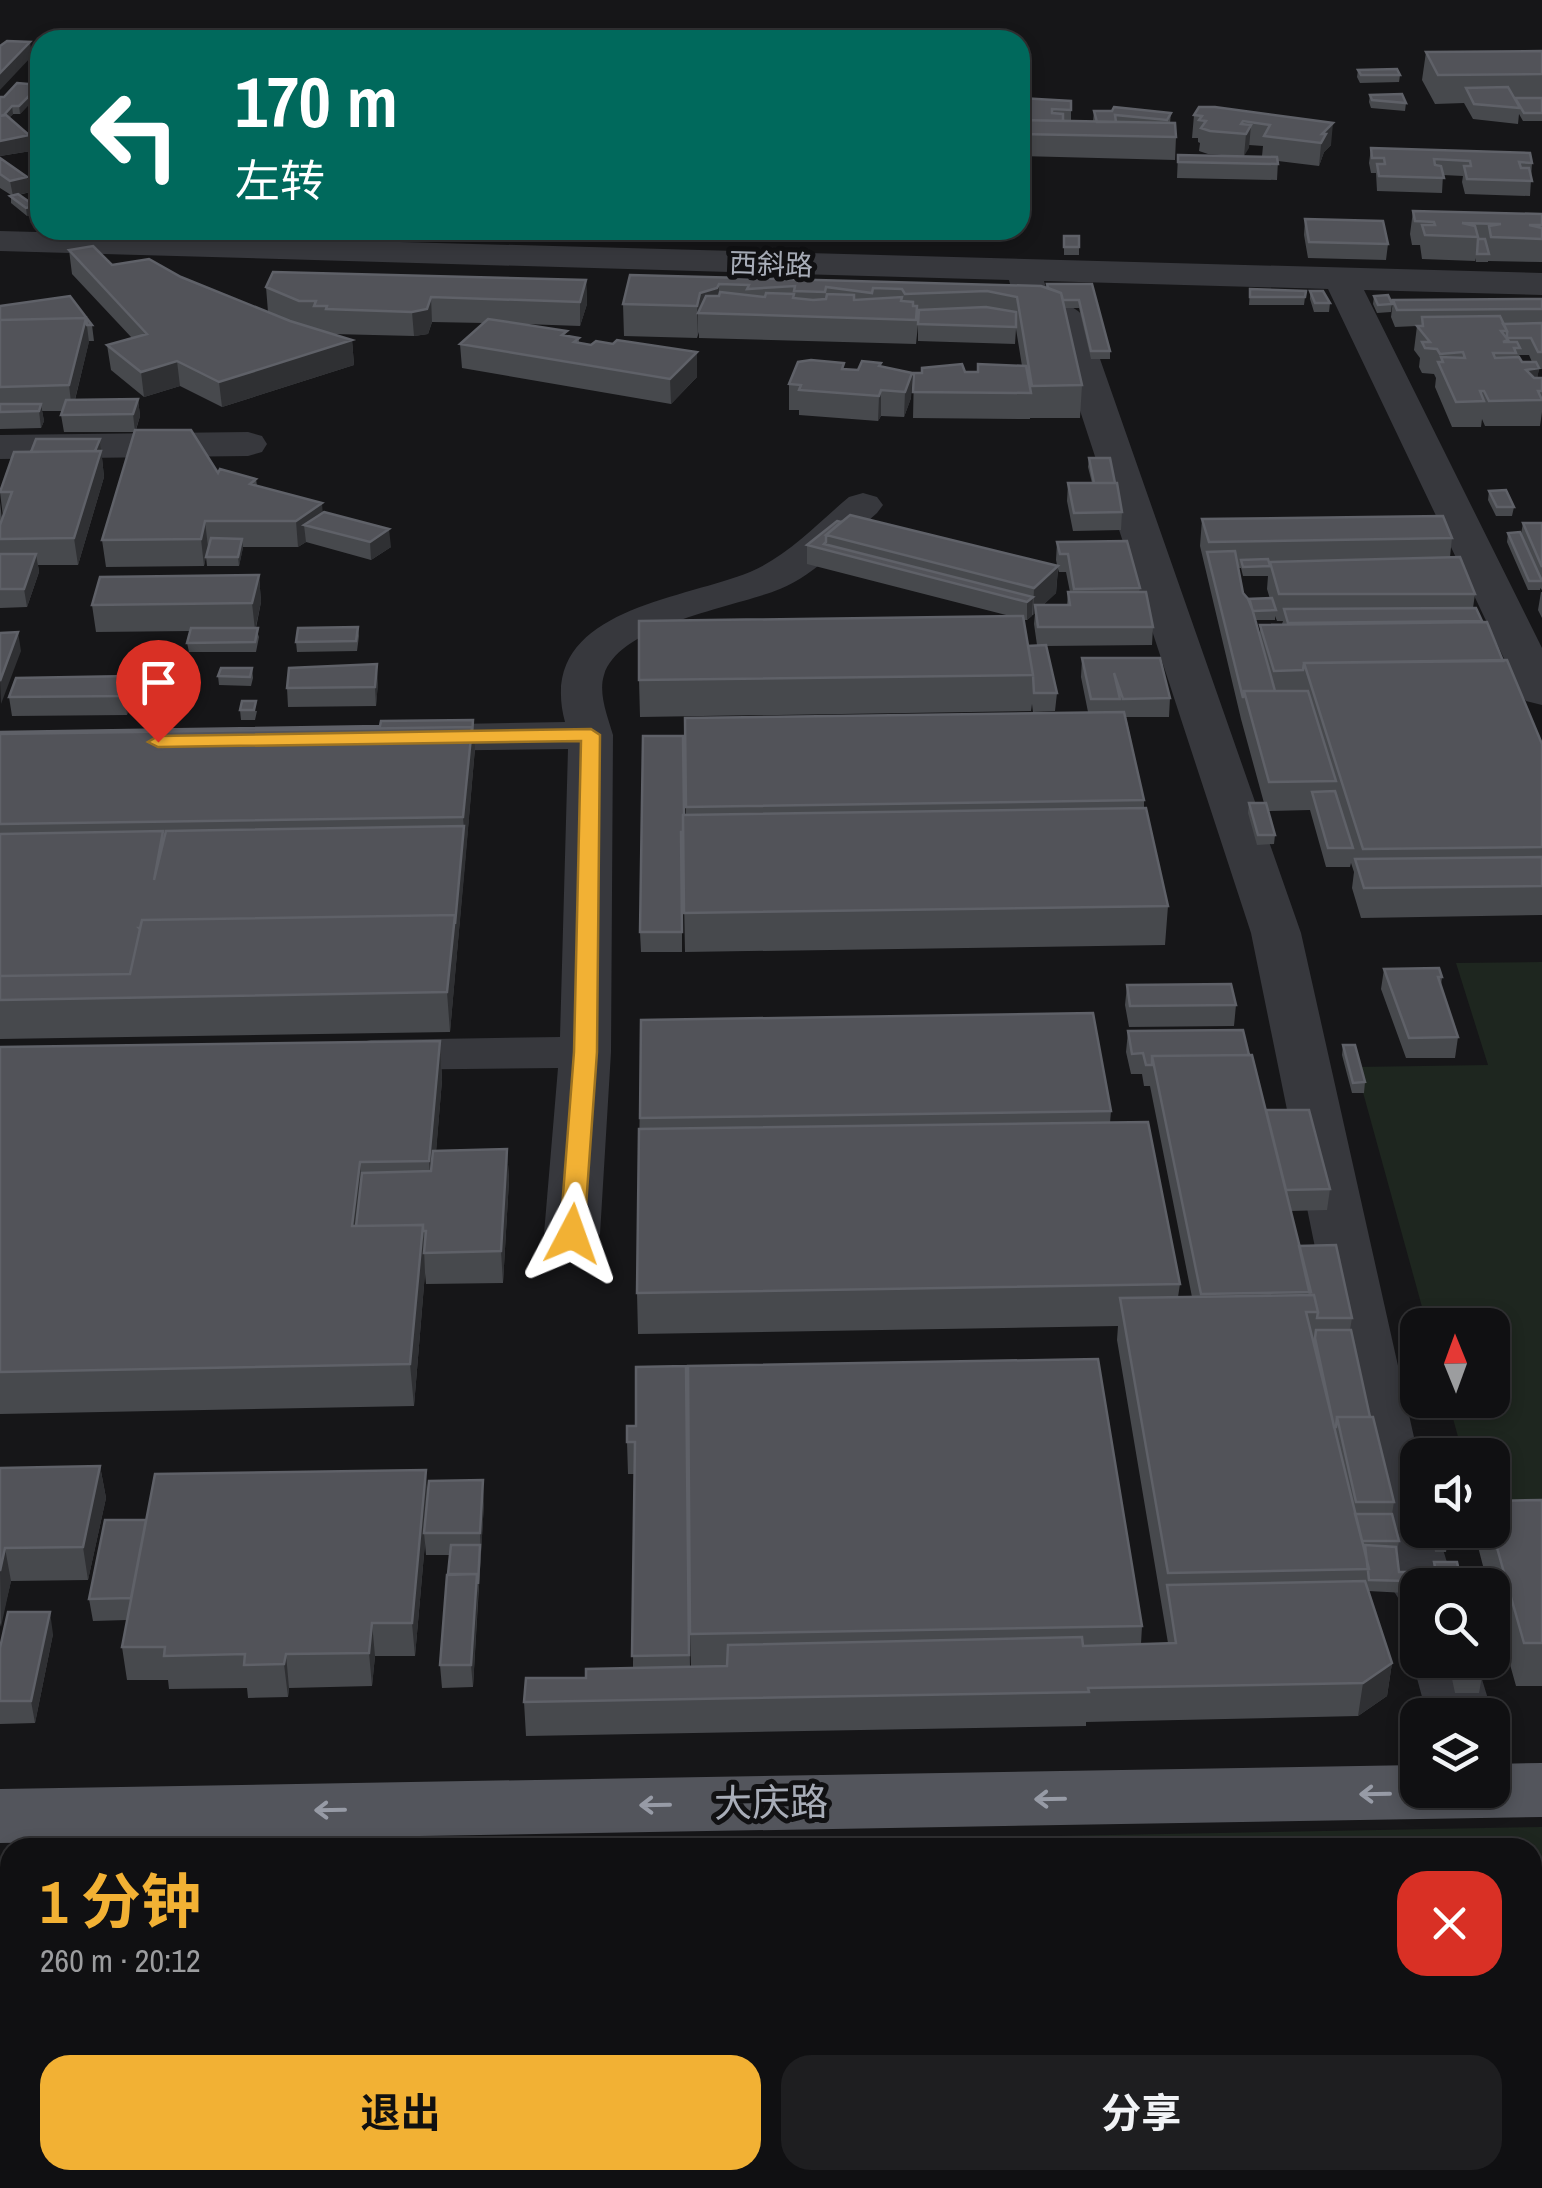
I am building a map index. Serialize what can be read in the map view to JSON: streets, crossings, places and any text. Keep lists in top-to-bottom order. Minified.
{"streets":{"main road":["大庆路"],"street":["西斜路"]},"one_way":["大庆路"],"north":"top","page":{"turn":["170 m","左转"],"heading":["1 分钟","260 m · 20:12"],"buttons":["退出","分享"]}}
